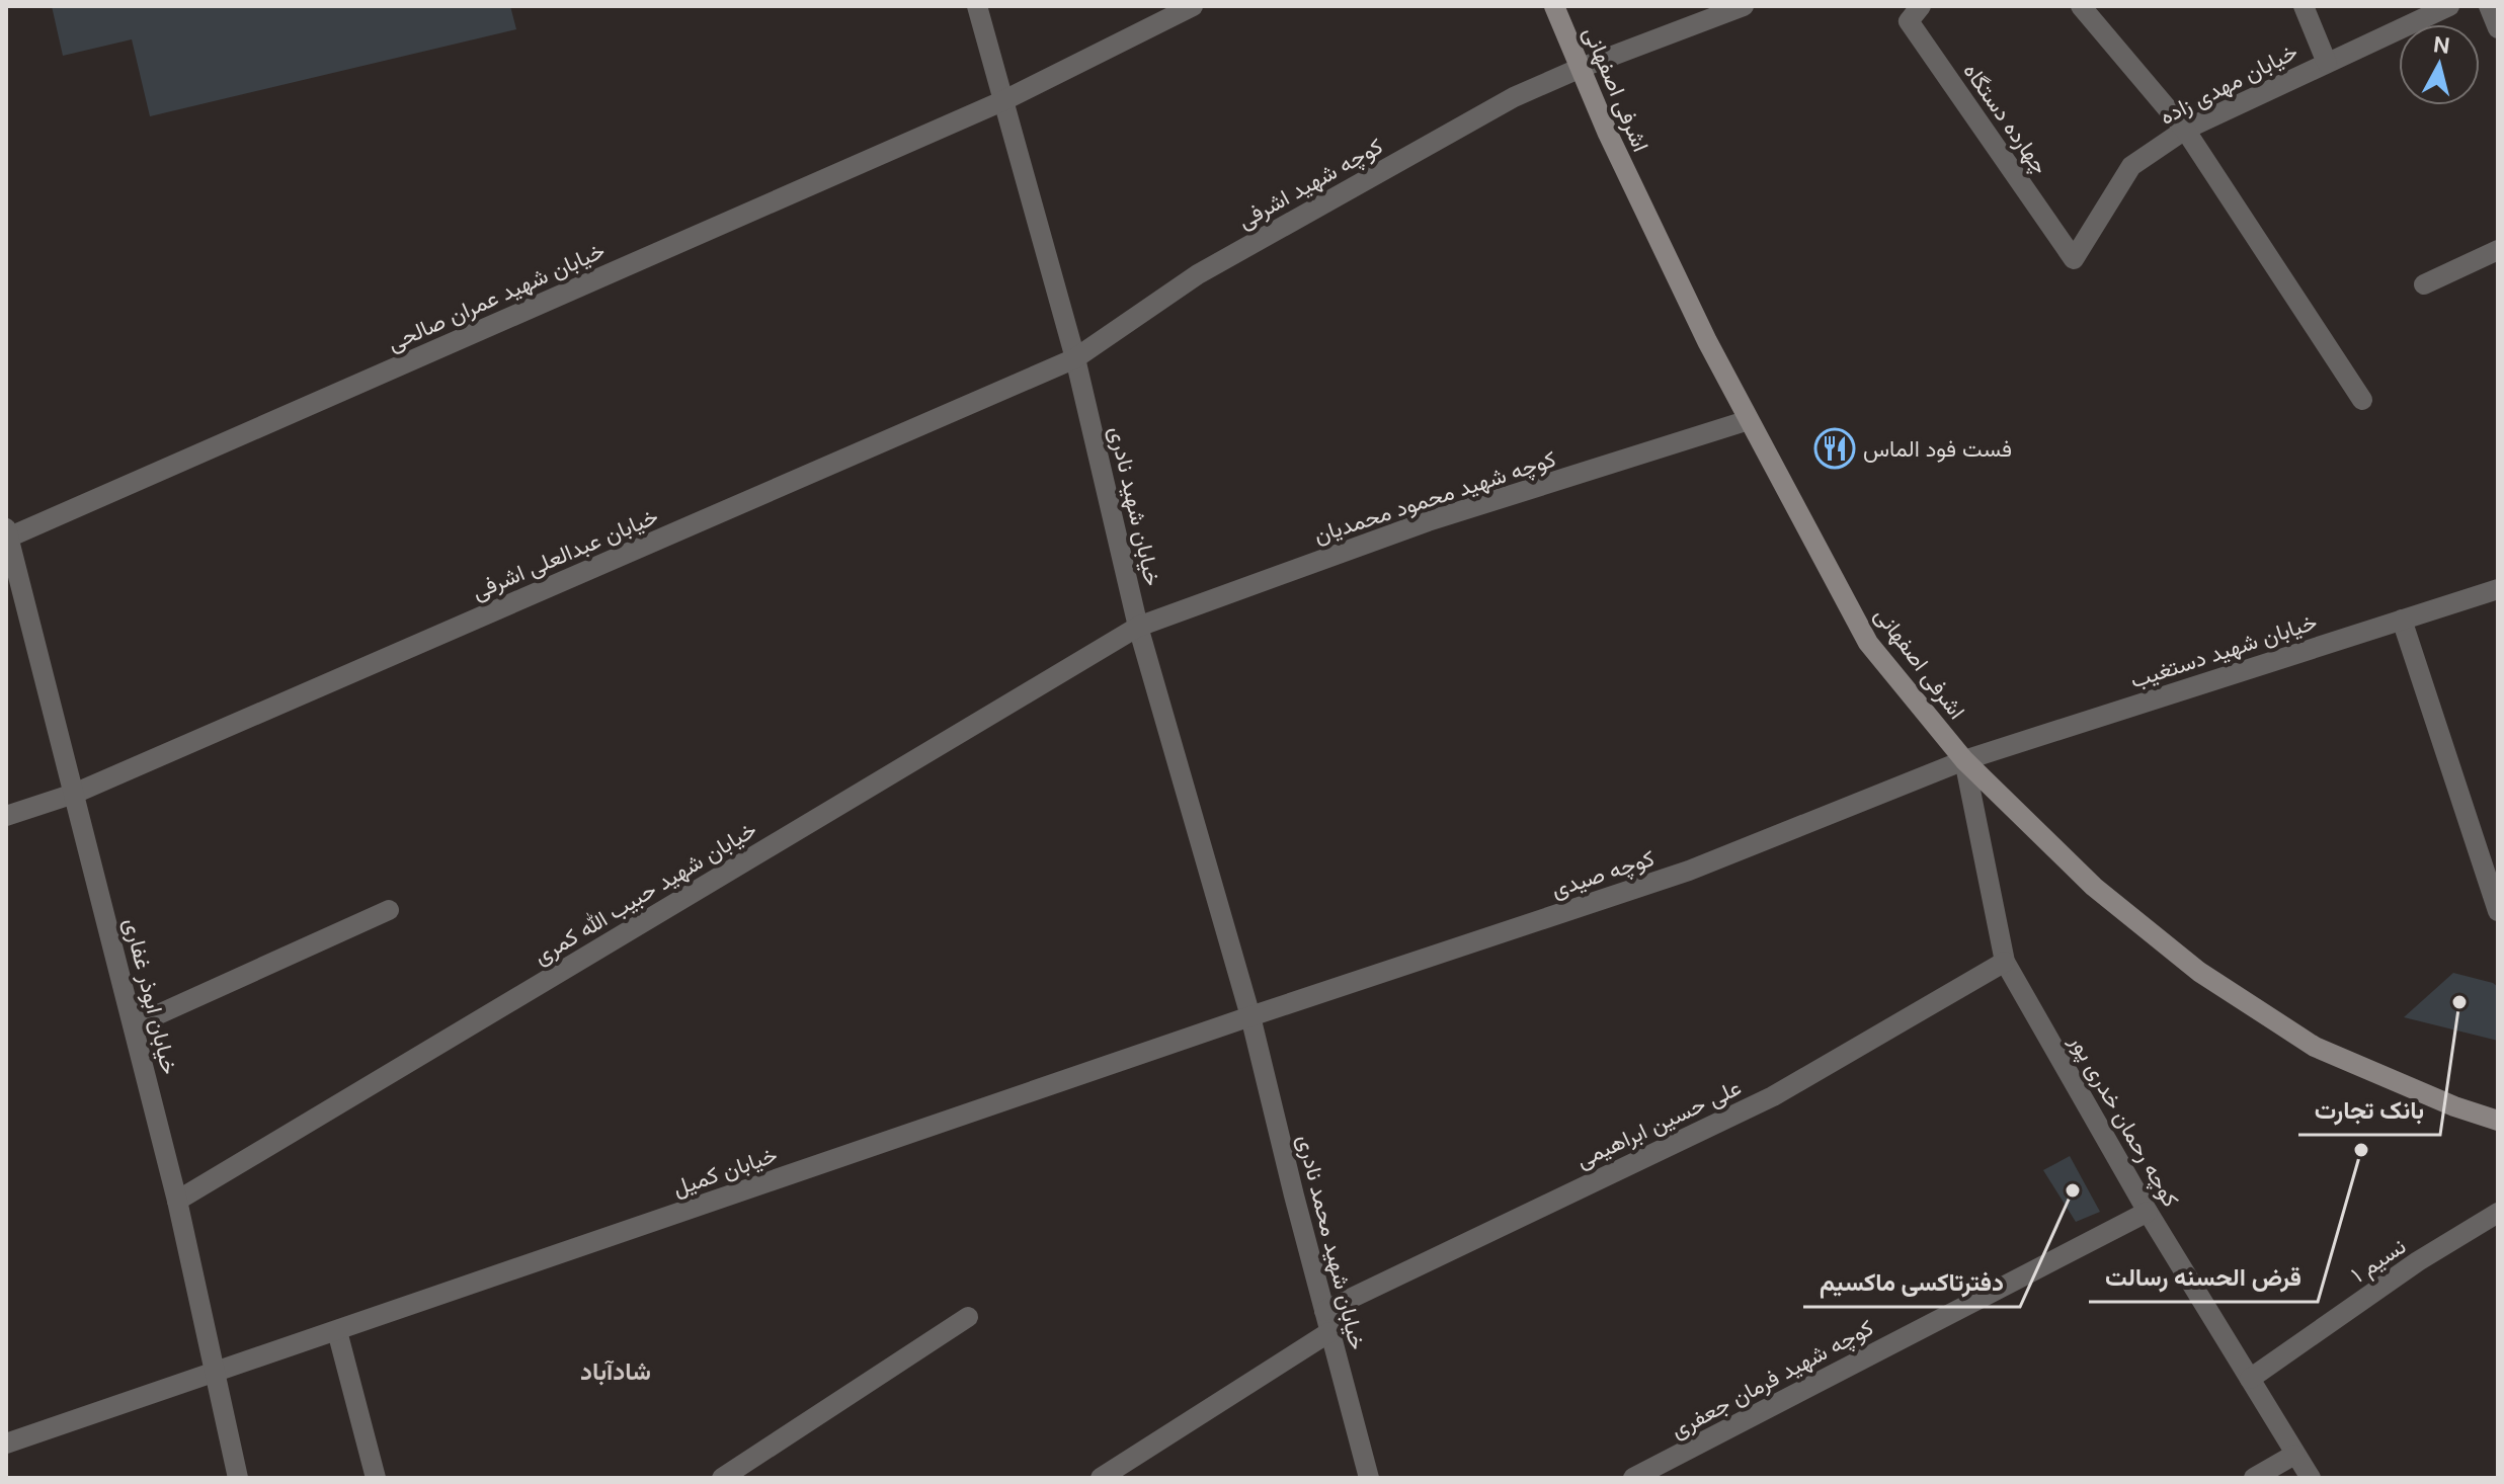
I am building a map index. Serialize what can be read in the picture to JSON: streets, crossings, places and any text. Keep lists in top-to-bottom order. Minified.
{"streets":{"main road":["اشرفی اصفهانی"],"street":["خیابان مهدی زاده","چهارده دستگاه","کوچه شهید اشرفی","خیابان شهید عمران صالحی","کوچه شهید محمود محمدیان","خیابان شهید نادری","خیابان عبدالعلی اشرفی","خیابان شهید دستغیب","کوچه صیدی","خیابان شهید حبیب الله کمری","خیابان ابوذر غفاری","کوچه رحمان خدری پور","علی حسین ابراهیمی","خیابان کمیل","خیابان شهید محمد نادری","نسیم ۱","کوچه شهید فرمان جعفری"]},"crossings":[["خیابان مهدی زاده","چهارده دستگاه"],["اشرفی اصفهانی","کوچه شهید اشرفی"],["اشرفی اصفهانی","کوچه شهید محمود محمدیان"],["اشرفی اصفهانی","خیابان شهید دستغیب"],["اشرفی اصفهانی","کوچه صیدی"],["اشرفی اصفهانی","کوچه رحمان خدری پور"],["کوچه شهید اشرفی","خیابان شهید نادری"],["کوچه شهید اشرفی","خیابان عبدالعلی اشرفی"],["خیابان شهید عمران صالحی","خیابان شهید نادری"],["خیابان شهید عمران صالحی","خیابان ابوذر غفاری"],["کوچه شهید محمود محمدیان","خیابان شهید نادری"],["کوچه شهید محمود محمدیان","خیابان شهید حبیب الله کمری"],["خیابان شهید نادری","خیابان عبدالعلی اشرفی"],["خیابان شهید نادری","کوچه صیدی"],["خیابان شهید نادری","خیابان شهید حبیب الله کمری"],["خیابان شهید نادری","خیابان کمیل"],["خیابان شهید نادری","خیابان شهید محمد نادری"],["خیابان عبدالعلی اشرفی","خیابان ابوذر غفاری"],["خیابان شهید دستغیب","کوچه صیدی"],["خیابان شهید دستغیب","کوچه رحمان خدری پور"],["کوچه صیدی","کوچه رحمان خدری پور"],["کوچه صیدی","خیابان کمیل"],["کوچه صیدی","خیابان شهید محمد نادری"],["خیابان شهید حبیب الله کمری","خیابان ابوذر غفاری"],["خیابان ابوذر غفاری","خیابان کمیل"],["کوچه رحمان خدری پور","علی حسین ابراهیمی"],["کوچه رحمان خدری پور","نسیم ۱"],["کوچه رحمان خدری پور","کوچه شهید فرمان جعفری"],["علی حسین ابراهیمی","خیابان شهید محمد نادری"],["خیابان کمیل","خیابان شهید محمد نادری"]],"districts":["شادآباد"],"places":{"restaurant":["فست فود الماس"],"other":["بانک تجارت","قرض الحسنه رسالت","دفترتاکسی ماکسیم"]},"north":"top"}
